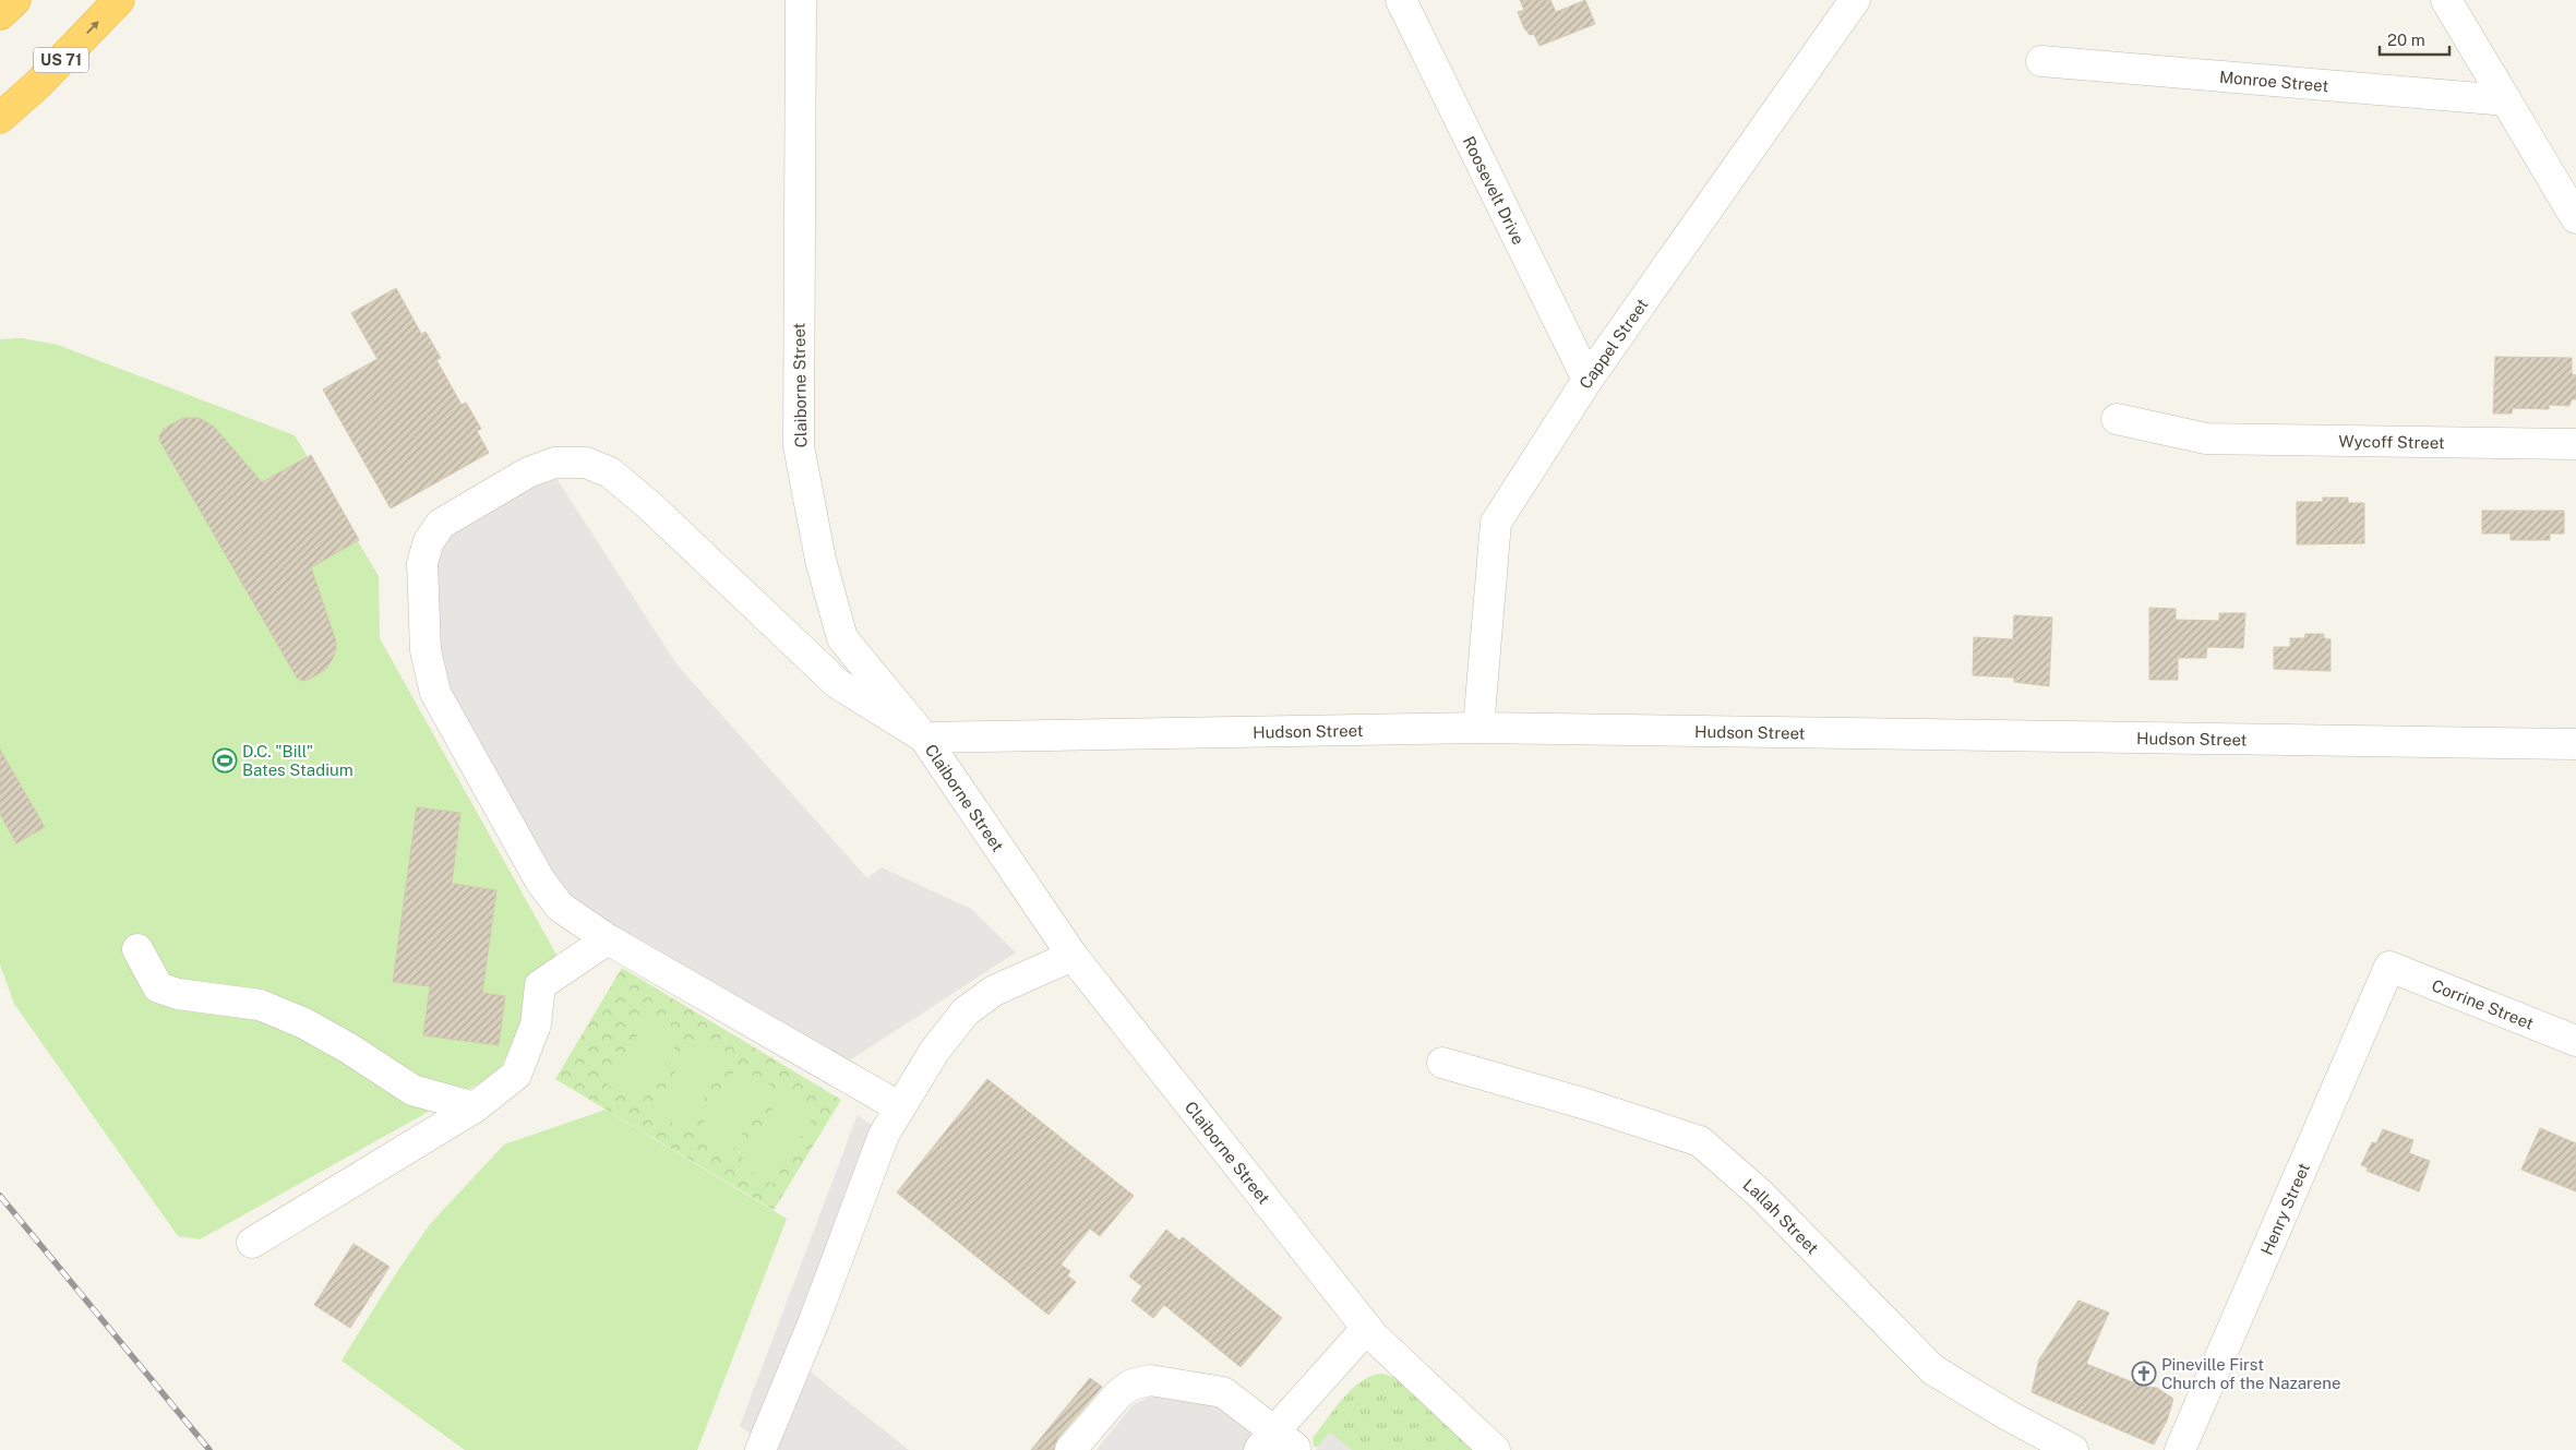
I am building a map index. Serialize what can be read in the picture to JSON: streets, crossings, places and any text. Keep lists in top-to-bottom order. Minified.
{"streets":{"highway":["US 71"],"street":["Monroe Street","Roosevelt Drive","Cappel Street","Claiborne Street","Wycoff Street","Hudson Street","Corrine Street","Henry Street","Lallah Street"]},"crossings":[["Roosevelt Drive","Cappel Street"],["Cappel Street","Hudson Street"],["Claiborne Street","Hudson Street"],["Corrine Street","Henry Street"]],"places":{"sports":["D.C. \"Bill\" Bates Stadium"],"church":["Pineville First Church of the Nazarene"]},"scale_bar":"20 m"}
